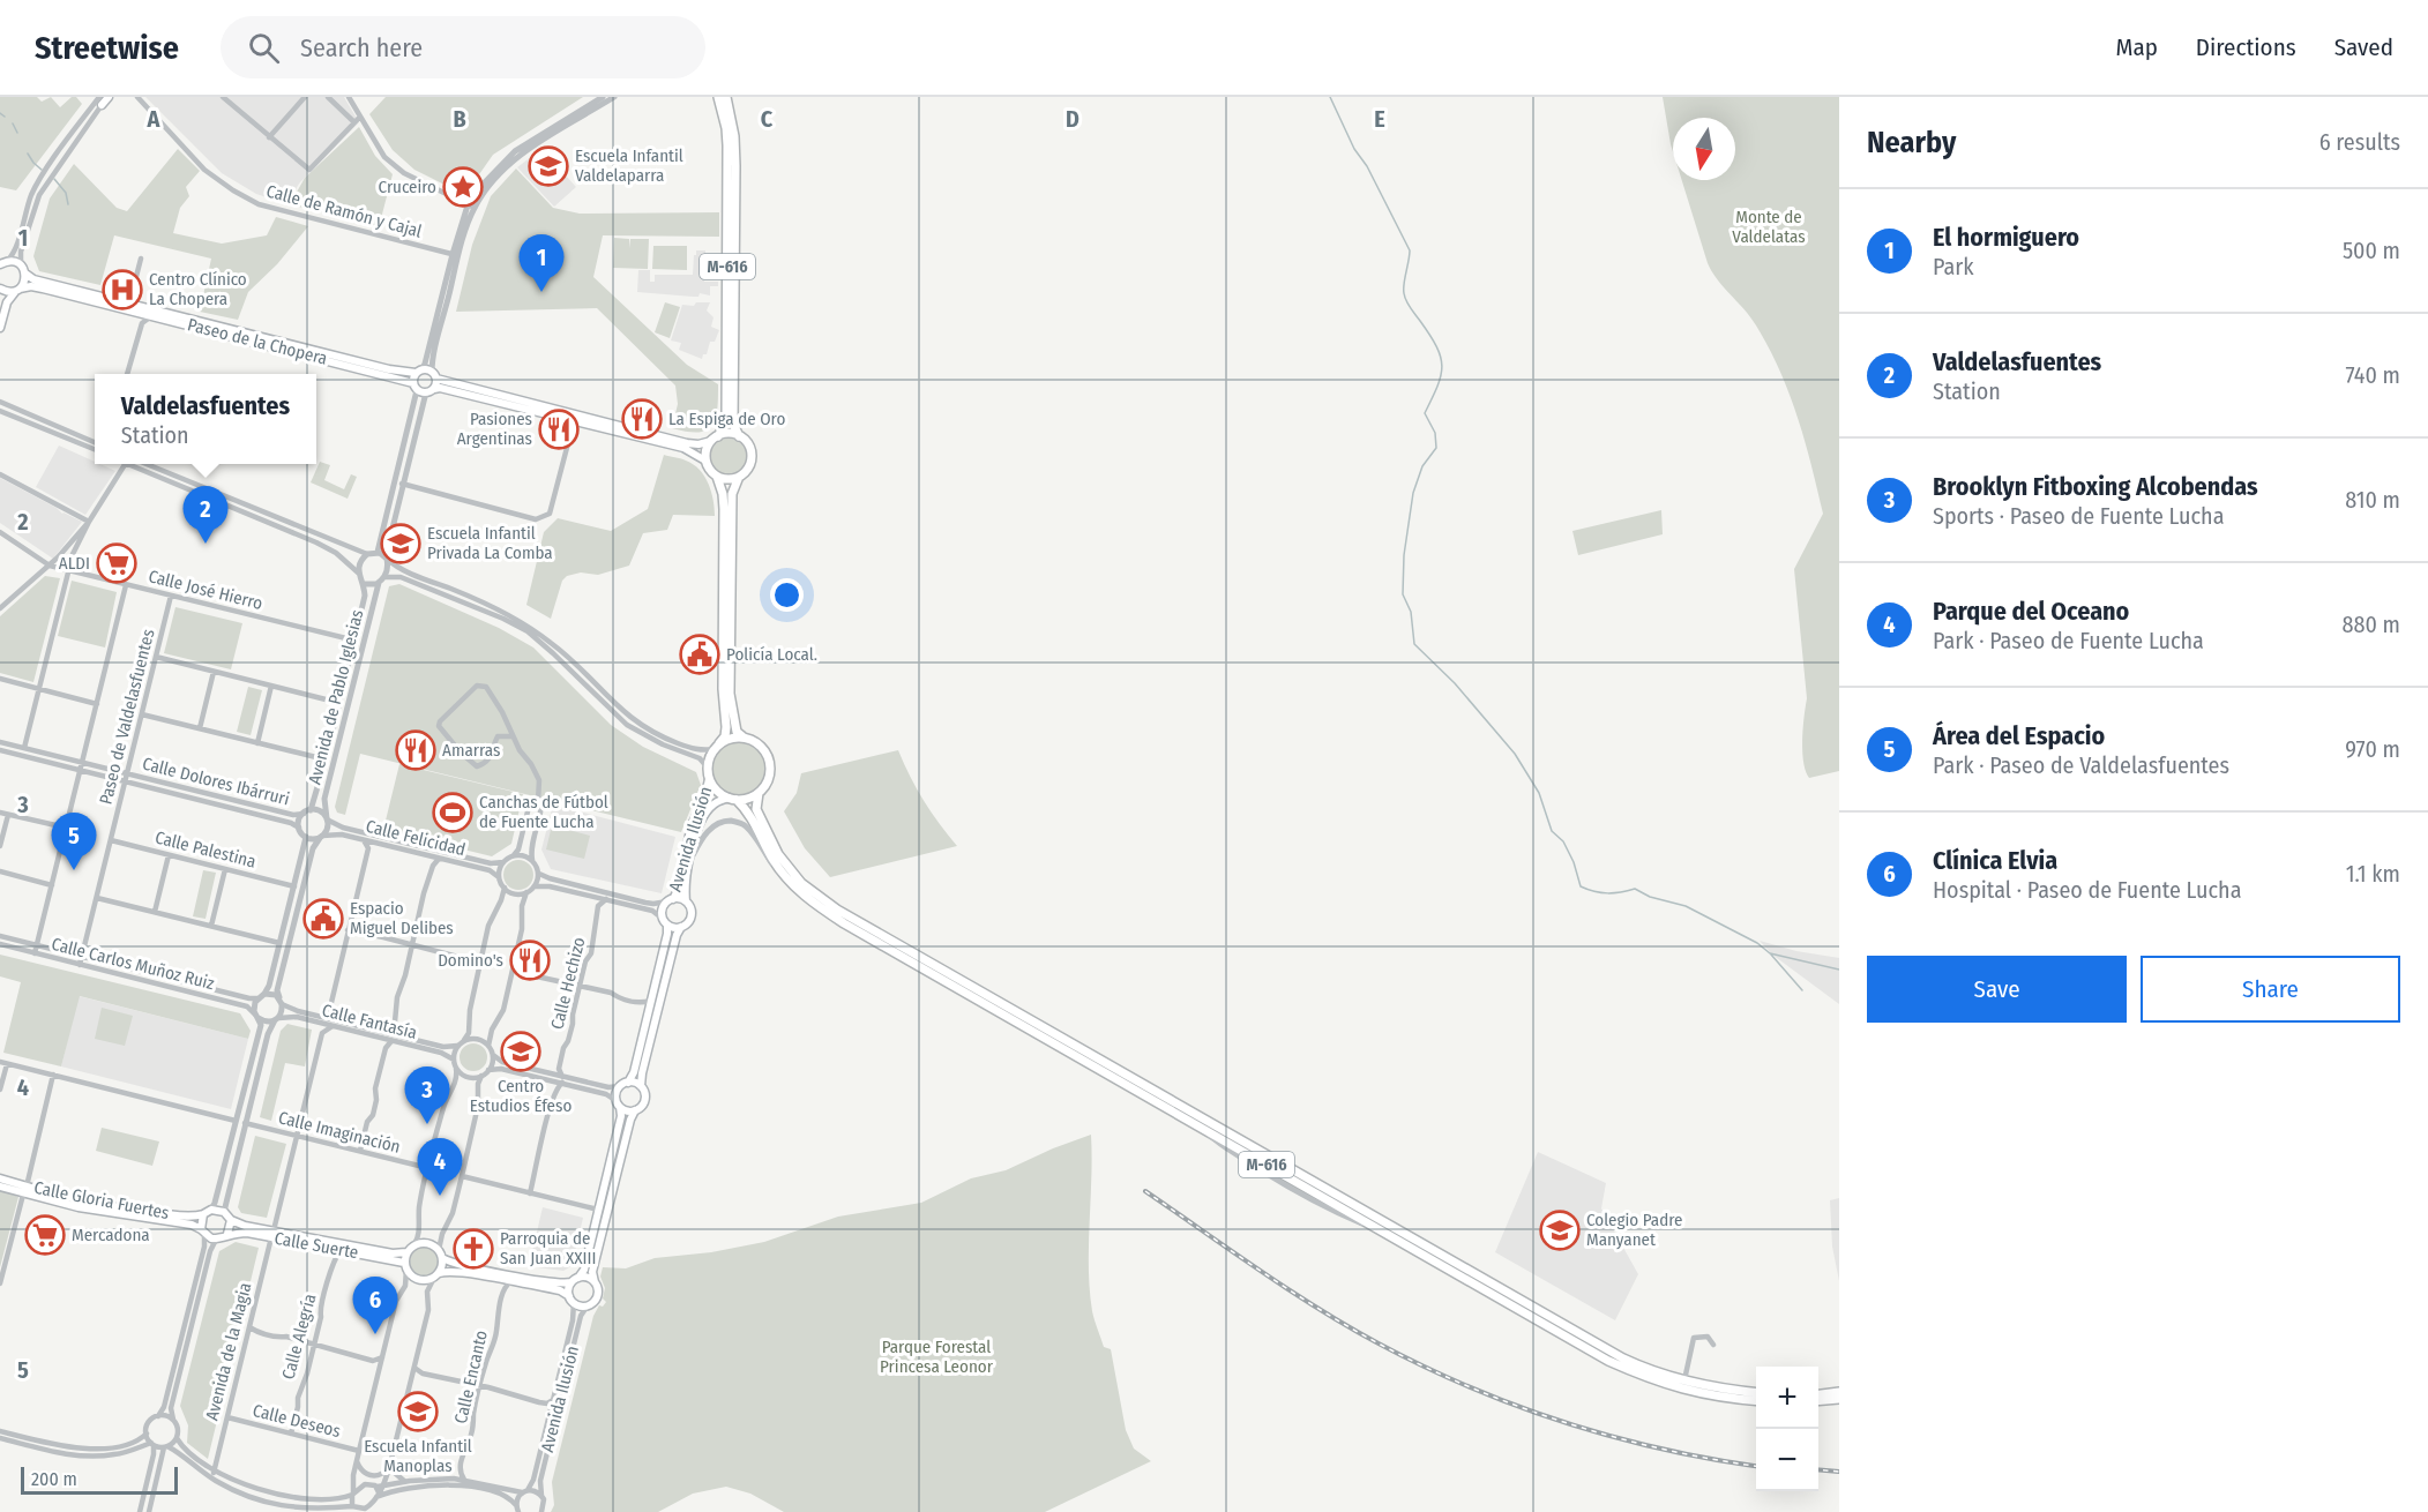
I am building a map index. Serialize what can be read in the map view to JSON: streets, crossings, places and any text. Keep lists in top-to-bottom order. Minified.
{"streets":{"highway":["M-616"],"main road":["Paseo de la Chopera","Avenida Ilusión","Calle Gloria Fuertes","Calle Suerte"],"street":["Calle de Ramón y Cajal","Calle José Hierro","Avenida de Pablo Iglesias","Paseo de Valdelasfuentes","Calle Dolores Ibárruri","Calle Felicidad","Calle Palestina","Calle Carlos Muñoz Ruiz","Calle Hechizo","Calle Fantasía","Calle Imaginación","Calle Alegría","Avenida de la Magia","Calle Encanto","Calle Deseos"]},"crossings":[["M-616","Avenida Ilusión"],["Calle José Hierro","Avenida de Pablo Iglesias"],["Calle José Hierro","Paseo de Valdelasfuentes"],["Avenida de Pablo Iglesias","Calle Dolores Ibárruri"],["Avenida de Pablo Iglesias","Calle Felicidad"],["Paseo de Valdelasfuentes","Calle Dolores Ibárruri"],["Paseo de Valdelasfuentes","Calle Palestina"],["Paseo de Valdelasfuentes","Calle Carlos Muñoz Ruiz"],["Calle Dolores Ibárruri","Calle Felicidad"],["Calle Carlos Muñoz Ruiz","Calle Fantasía"],["Calle Imaginación","Avenida de la Magia"],["Calle Gloria Fuertes","Calle Suerte"],["Calle Suerte","Calle Alegría"],["Calle Suerte","Avenida de la Magia"],["Calle Alegría","Calle Deseos"],["Avenida de la Magia","Calle Deseos"]],"parks":["Monte de Valdelatas","Parque Forestal Princesa Leonor"],"places":{"school or university":["Escuela Infantil Valdelaparra","Escuela Infantil Privada La Comba","Centro Estudios Éfeso","Colegio Padre Manyanet","Escuela Infantil Manoplas"],"place":["Cruceiro"],"hospital":["Centro Clínico La Chopera"],"restaurant":["La Espiga de Oro","Pasiones Argentinas","Amarras","Domino's"],"supermarket":["ALDI","Mercadona"],"public building":["Policía Local.","Espacio Miguel Delibes"],"sports":["Canchas de Fútbol de Fuente Lucha"],"church":["Parroquia de San Juan XXIII"]},"scale_bar":"200 m","north":"bottom","page":{"header":"Streetwise","search":"Search here","nav":["Map","Directions","Saved"],"heading":["Nearby","6 results"],"list":[{"mark":"1","name":"El hormiguero","note":"Park","value":"500 m"},{"mark":"2","name":"Valdelasfuentes","note":"Station","value":"740 m"},{"mark":"3","name":"Brooklyn Fitboxing Alcobendas","note":"Sports · Paseo de Fuente Lucha","value":"810 m"},{"mark":"4","name":"Parque del Oceano","note":"Park · Paseo de Fuente Lucha","value":"880 m"},{"mark":"5","name":"Área del Espacio","note":"Park · Paseo de Valdelasfuentes","value":"970 m"},{"mark":"6","name":"Clínica Elvia","note":"Hospital · Paseo de Fuente Lucha","value":"1.1 km"}],"pins":["1","2","5","3","4","6"],"popup":["Valdelasfuentes","Station"],"buttons":["Save","Share"],"map_buttons":["+","−"],"scale":"200 m"},"grid":{"columns":["A","B","C","D","E"],"rows":["1","2","3","4","5"]}}
